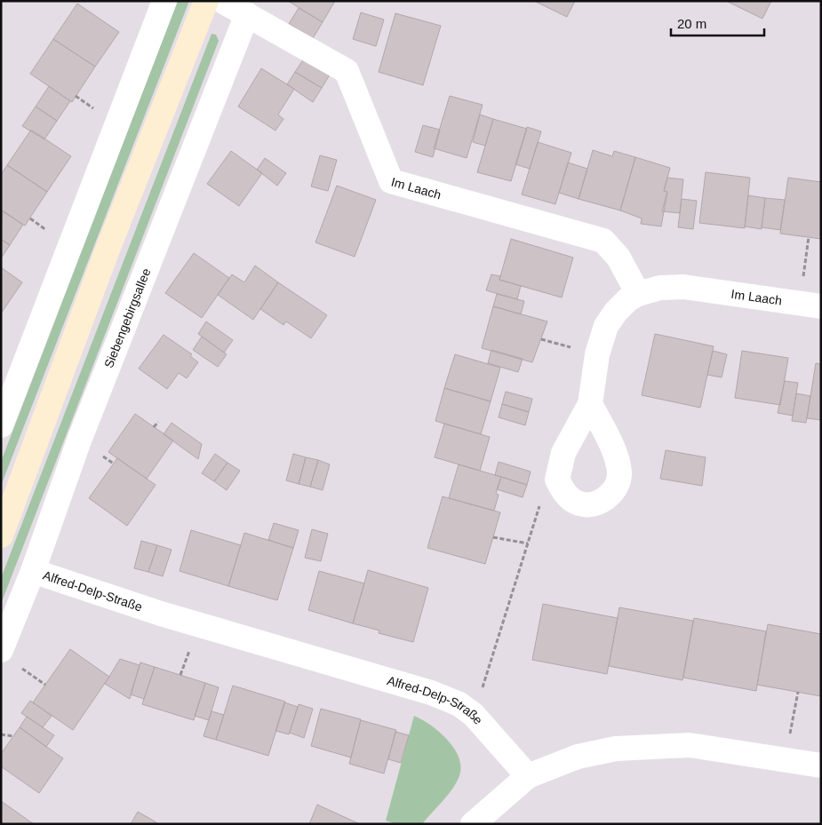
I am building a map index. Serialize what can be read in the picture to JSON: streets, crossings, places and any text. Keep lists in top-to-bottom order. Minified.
{"streets":{"street":["Im Laach","Siebengebirgsallee","Alfred-Delp-Straße"]},"crossings":[["Im Laach","Siebengebirgsallee"],["Siebengebirgsallee","Alfred-Delp-Straße"]],"scale_bar":"20 m"}
